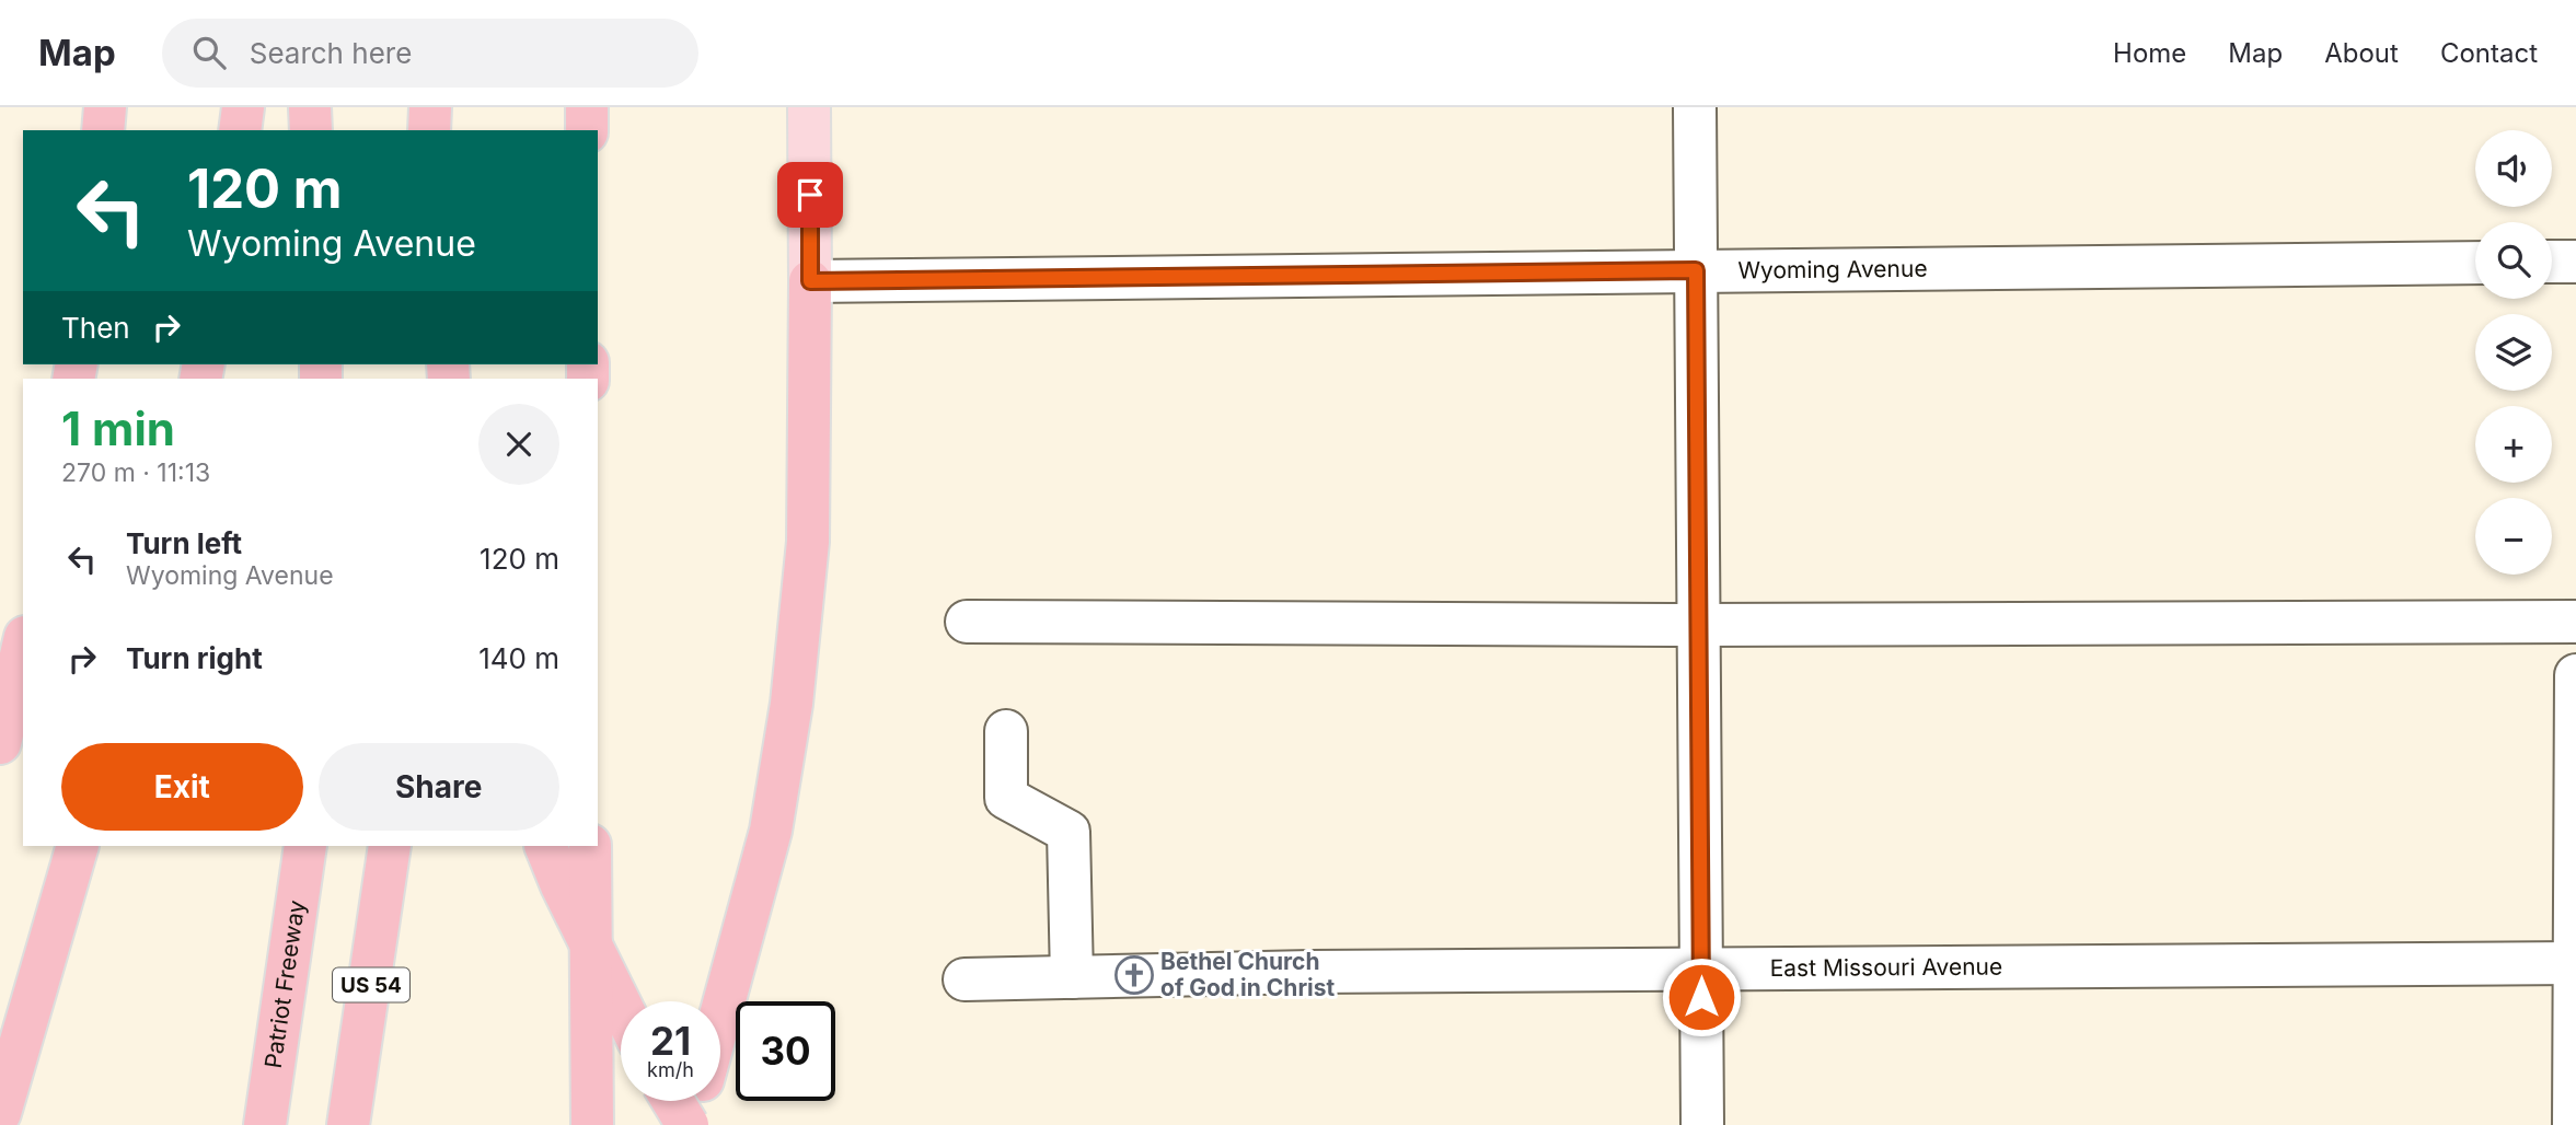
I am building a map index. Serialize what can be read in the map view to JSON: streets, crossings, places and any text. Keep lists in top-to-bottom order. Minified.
{"streets":{"highway":["Patriot Freeway","US 54"],"street":["Wyoming Avenue","East Missouri Avenue"]},"places":{"church":["Bethel Church of God in Christ"]},"page":{"header":"Map","search":"Search here","nav":["Home","Map","About","Contact"],"map_buttons":["+","−"],"turn":["120 m","Wyoming Avenue"],"then":"Then","heading":["1 min","270 m · 11:13"],"list":[{"name":"Turn left","note":"Wyoming Avenue","value":"120 m"},{"name":"Turn right","value":"140 m"}],"buttons":["Exit","Share"],"speed":"21 km/h","limit":"30"}}
